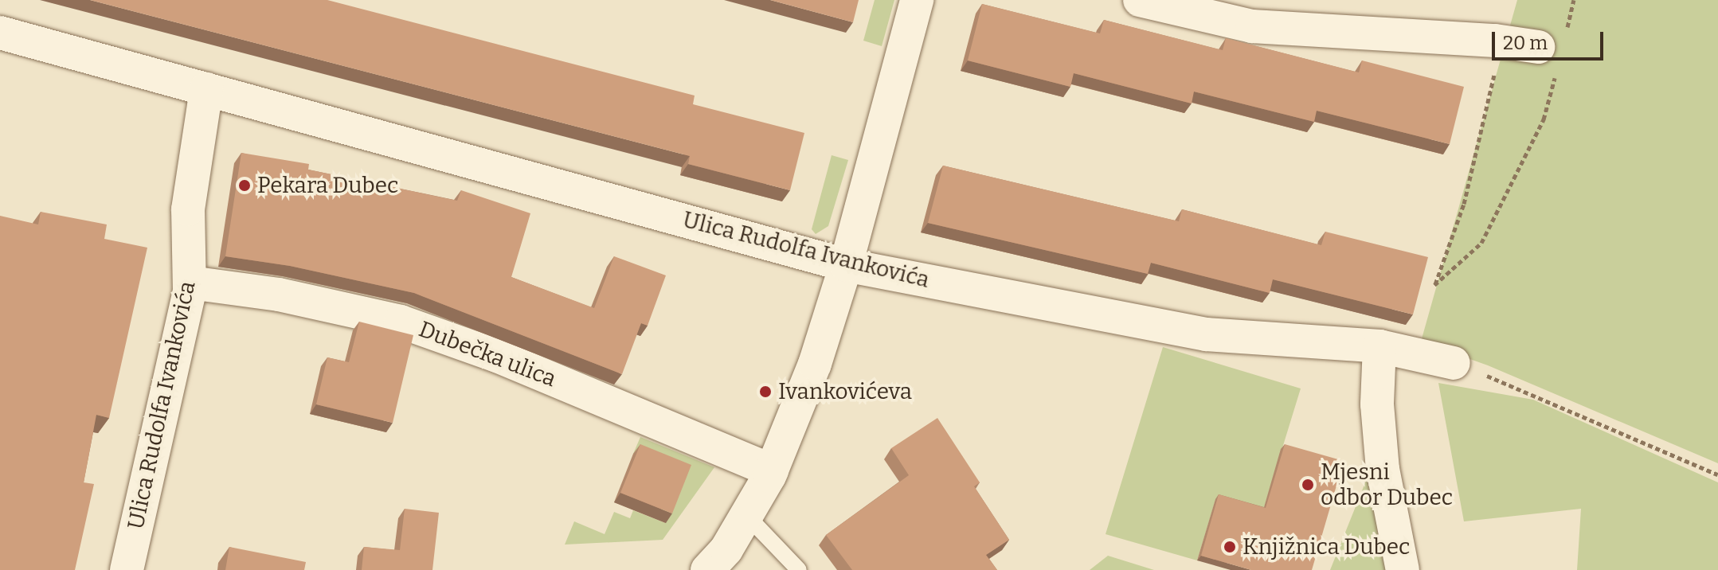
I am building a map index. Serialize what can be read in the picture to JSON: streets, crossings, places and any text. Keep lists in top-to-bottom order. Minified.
{"streets":{"street":["Ulica Rudolfa Ivankovića","Dubečka ulica"]},"crossings":[["Ulica Rudolfa Ivankovića","Dubečka ulica"]],"places":["Pekara Dubec","Ivankovićeva","Mjesni odbor Dubec","Knjižnica Dubec"],"scale_bar":"20 m"}
